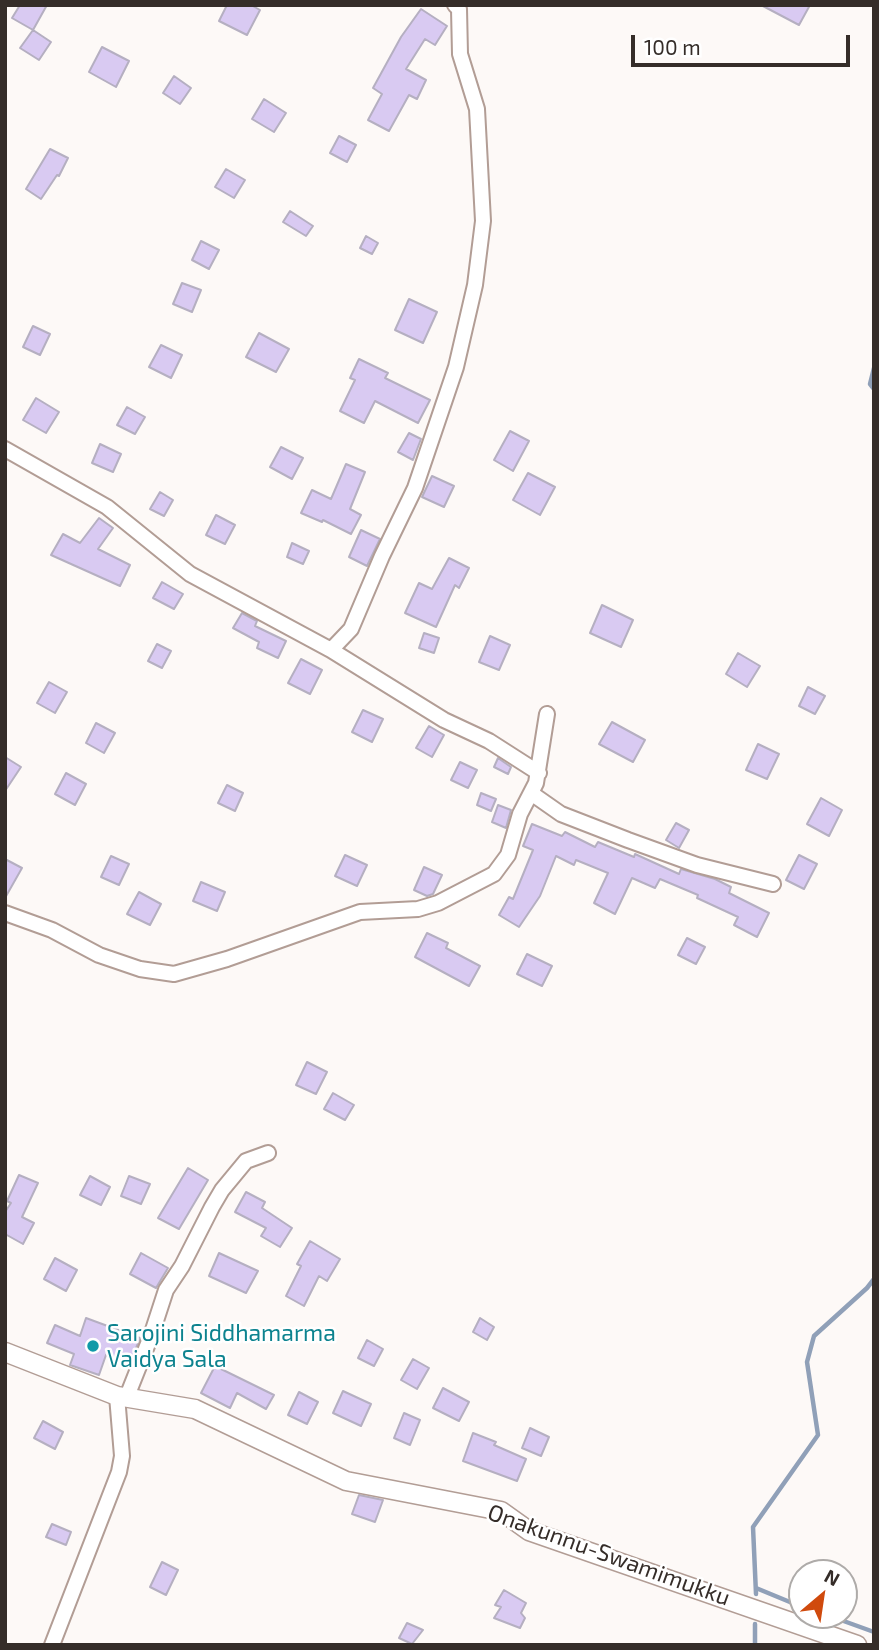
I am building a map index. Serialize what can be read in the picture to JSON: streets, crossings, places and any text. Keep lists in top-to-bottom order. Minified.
{"streets":{"street":["Onakunnu-Swamimukku"]},"places":["Sarojini Siddhamarma Vaidya Sala"],"scale_bar":"100 m","north":"top right"}
